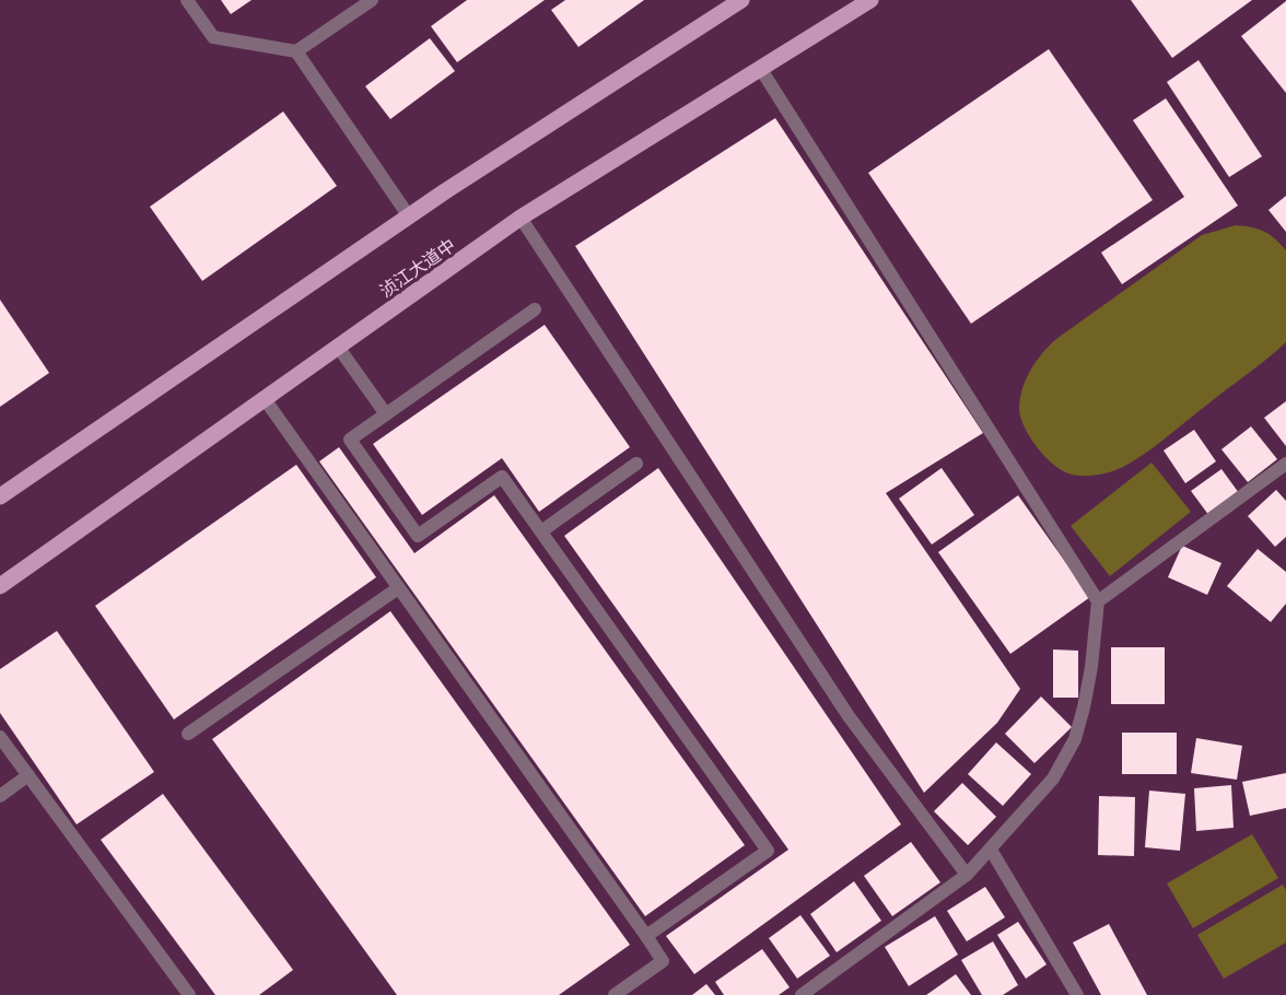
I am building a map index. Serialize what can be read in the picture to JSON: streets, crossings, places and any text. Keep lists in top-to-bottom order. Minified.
{"streets":{"main road":["浈江大道中"]}}
